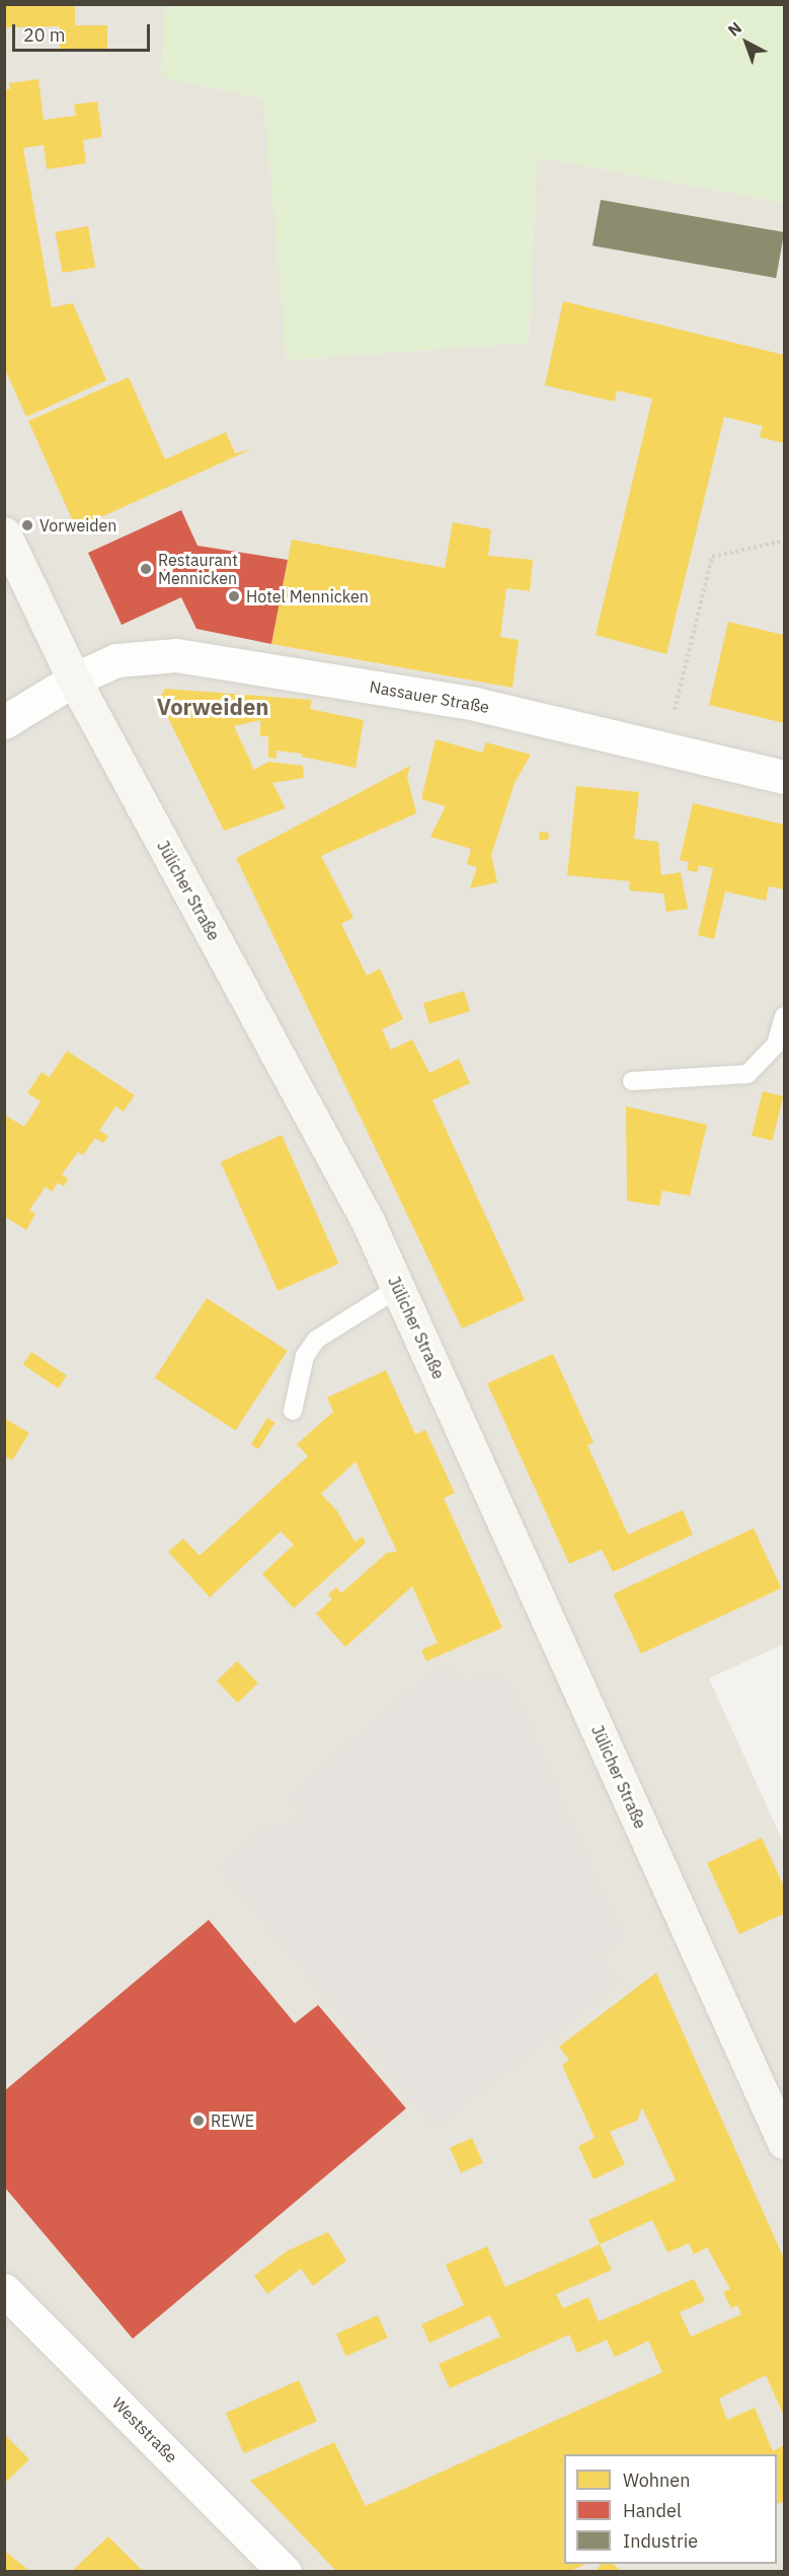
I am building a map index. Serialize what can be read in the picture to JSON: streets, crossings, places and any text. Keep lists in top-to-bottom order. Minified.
{"streets":{"main road":["Jülicher Straße"],"street":["Nassauer Straße","Weststraße"]},"crossings":[["Nassauer Straße","Jülicher Straße"]],"districts":["Vorweiden"],"places":["Vorweiden","Restaurant Mennicken","Hotel Mennicken","REWE"],"legend":["Wohnen","Handel","Industrie"],"scale_bar":"20 m","north":"top left"}
